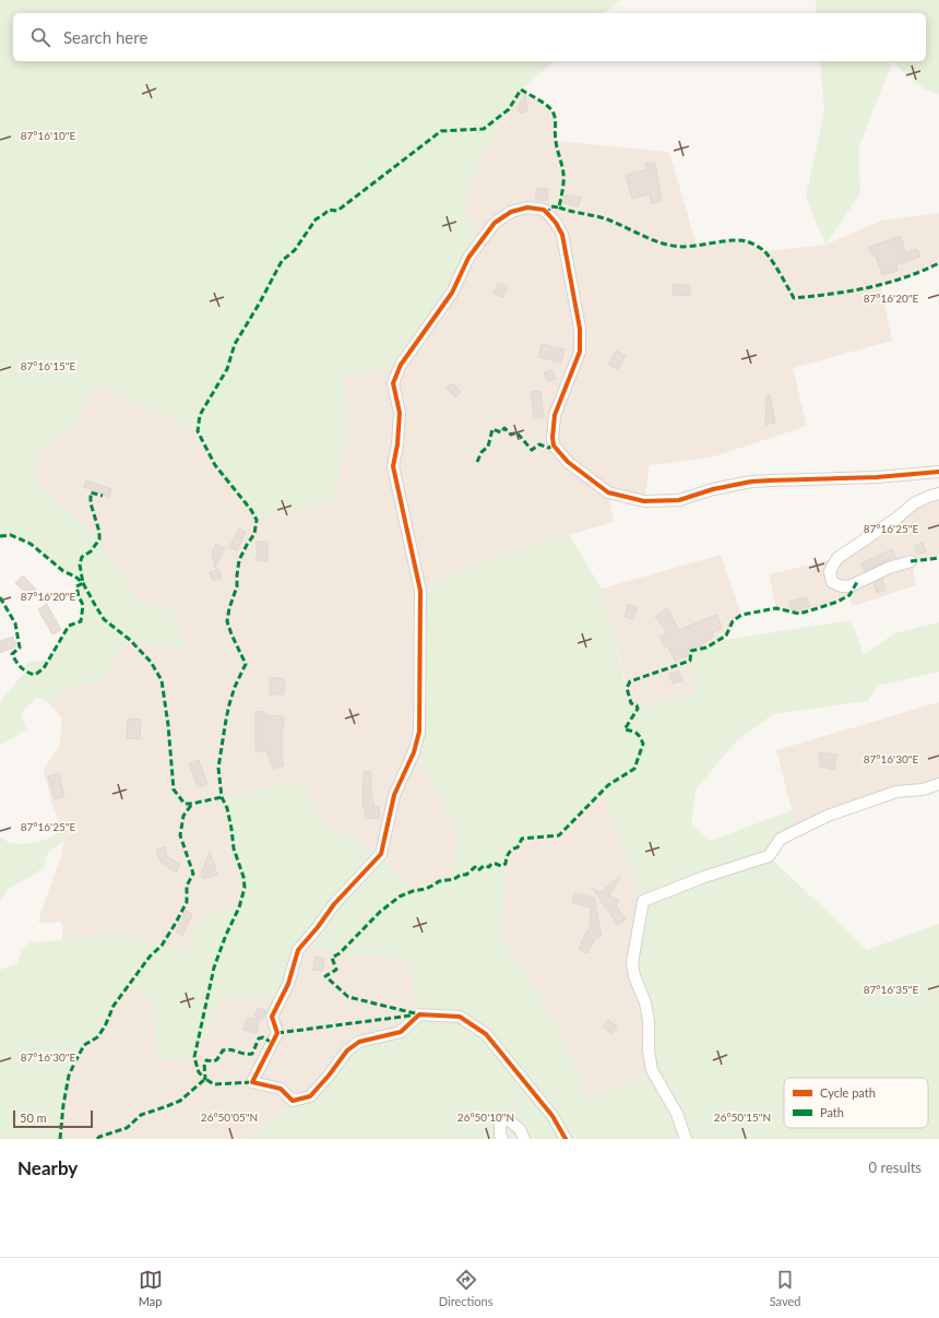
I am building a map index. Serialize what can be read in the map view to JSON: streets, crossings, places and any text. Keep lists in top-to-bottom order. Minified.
{"legend":["Cycle path","Path"],"scale_bar":"50 m","page":{"search":"Search here","scale":"50 m","heading":["Nearby","0 results"],"nav":["Map","Directions","Saved"]},"coordinates":["87°16'10\"E","87°16'20\"E","87°16'15\"E","87°16'25\"E","87°16'30\"E","87°16'35\"E","26°50'05\"N","26°50'10\"N","26°50'15\"N"]}
